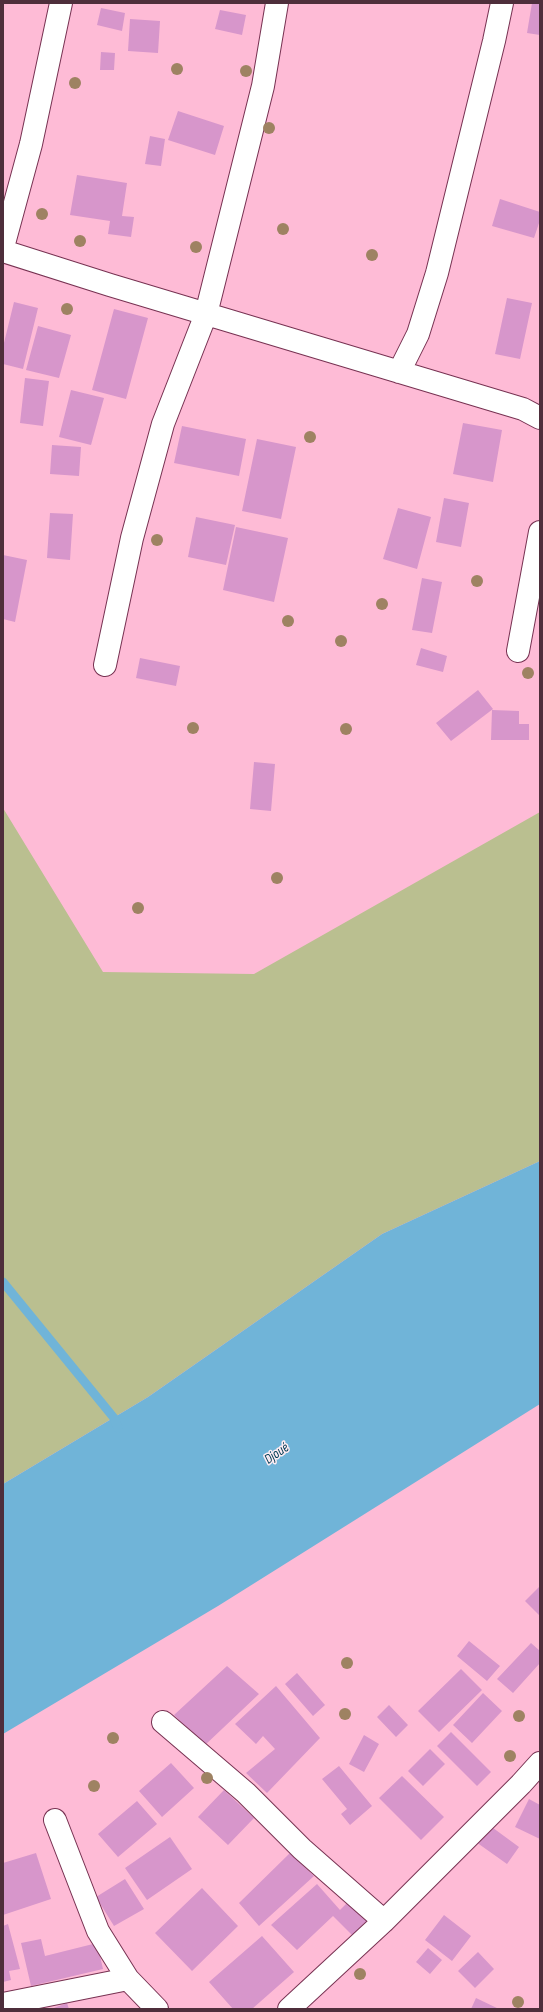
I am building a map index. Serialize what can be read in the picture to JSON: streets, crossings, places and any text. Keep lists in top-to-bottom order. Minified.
{"water":["Djoué"]}
